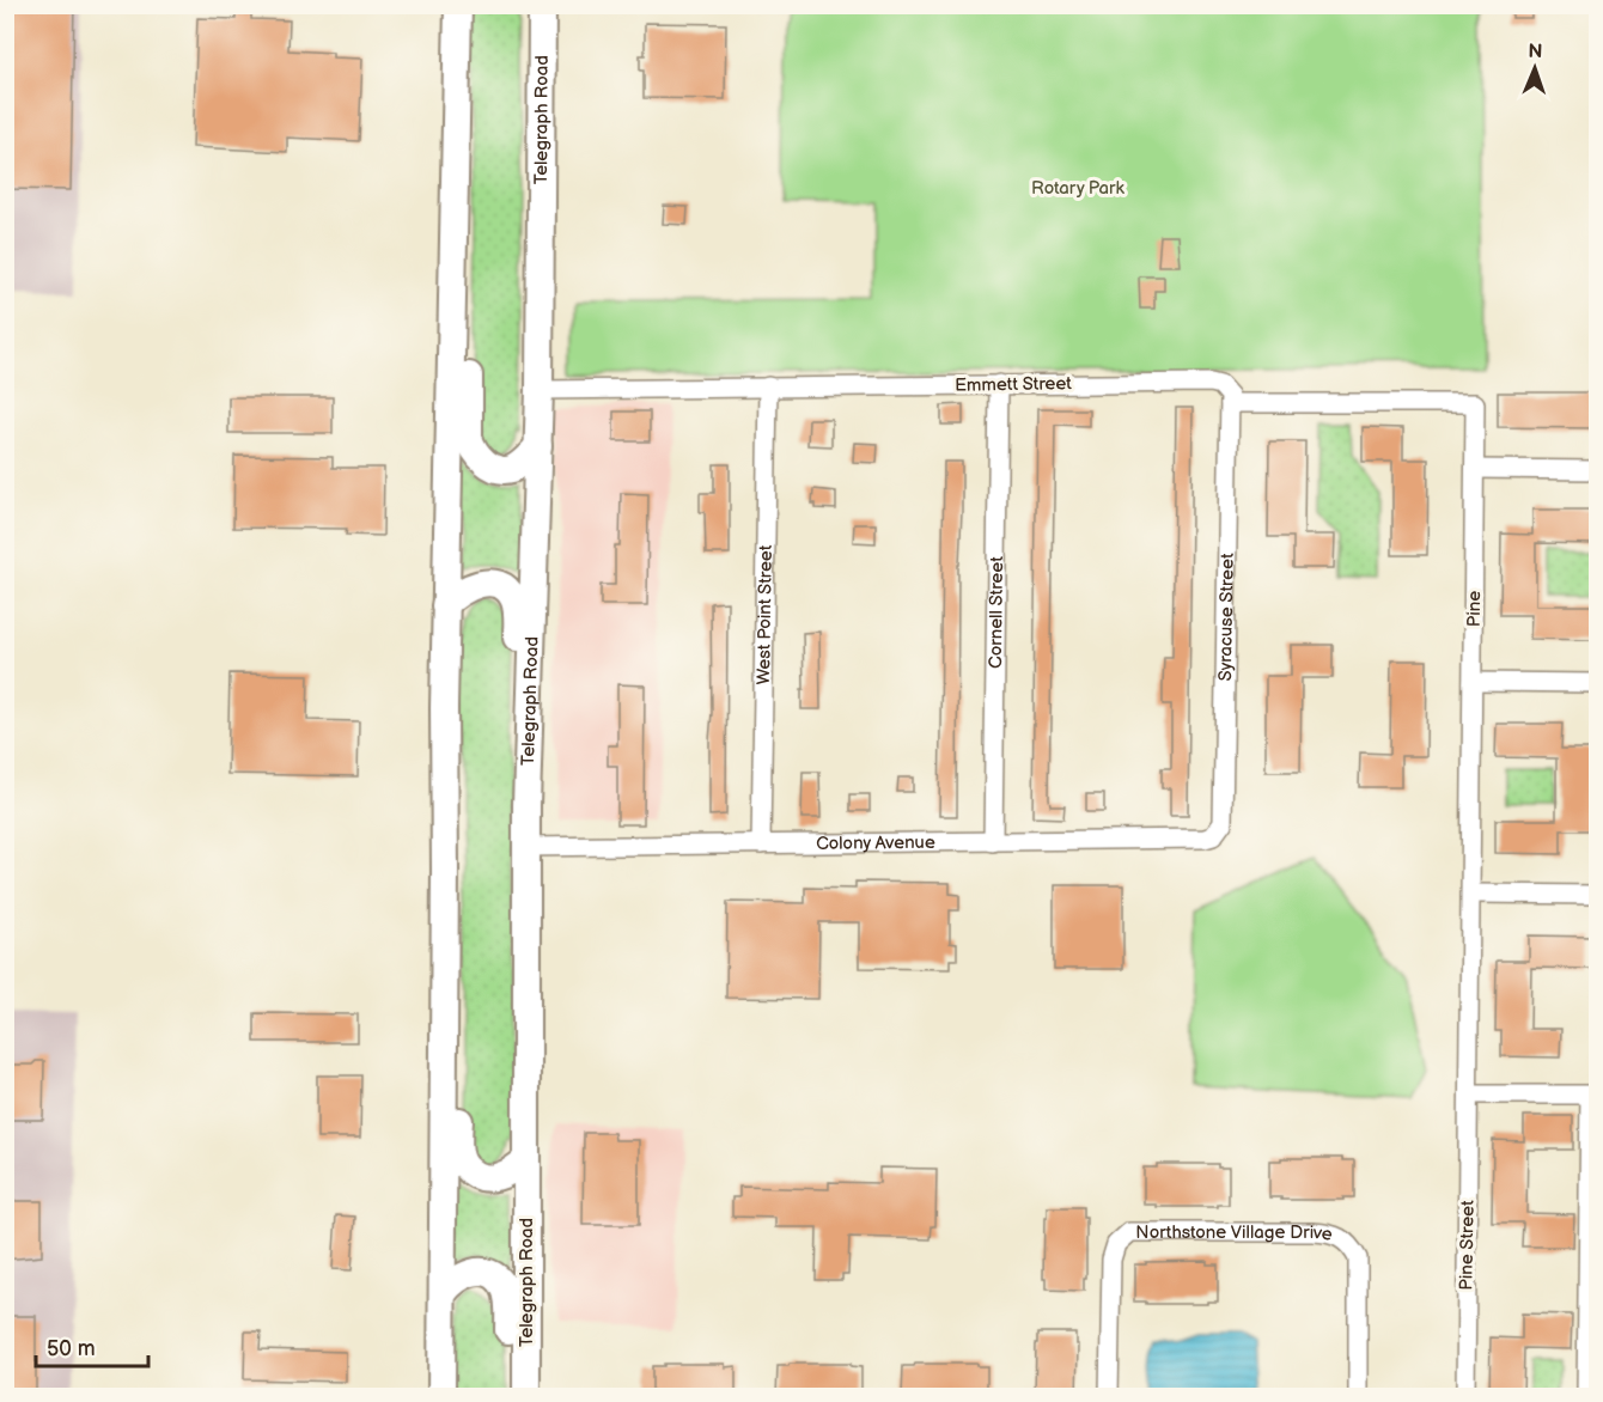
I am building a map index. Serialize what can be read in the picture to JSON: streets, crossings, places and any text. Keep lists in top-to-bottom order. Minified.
{"streets":{"main road":["Telegraph Road"],"street":["Emmett Street","Pine","Cornell Street","West Point Street","Syracuse Street","Colony Avenue","Northstone Village Drive","Pine Street"]},"crossings":[["Telegraph Road","Emmett Street"],["Telegraph Road","Colony Avenue"],["Emmett Street","Pine"],["Emmett Street","Cornell Street"],["Emmett Street","West Point Street"],["Emmett Street","Syracuse Street"],["Pine","Syracuse Street"],["Pine","Pine Street"],["Cornell Street","Colony Avenue"],["West Point Street","Colony Avenue"],["Syracuse Street","Colony Avenue"]],"parks":["Rotary Park"],"scale_bar":"50 m","north":"top"}
